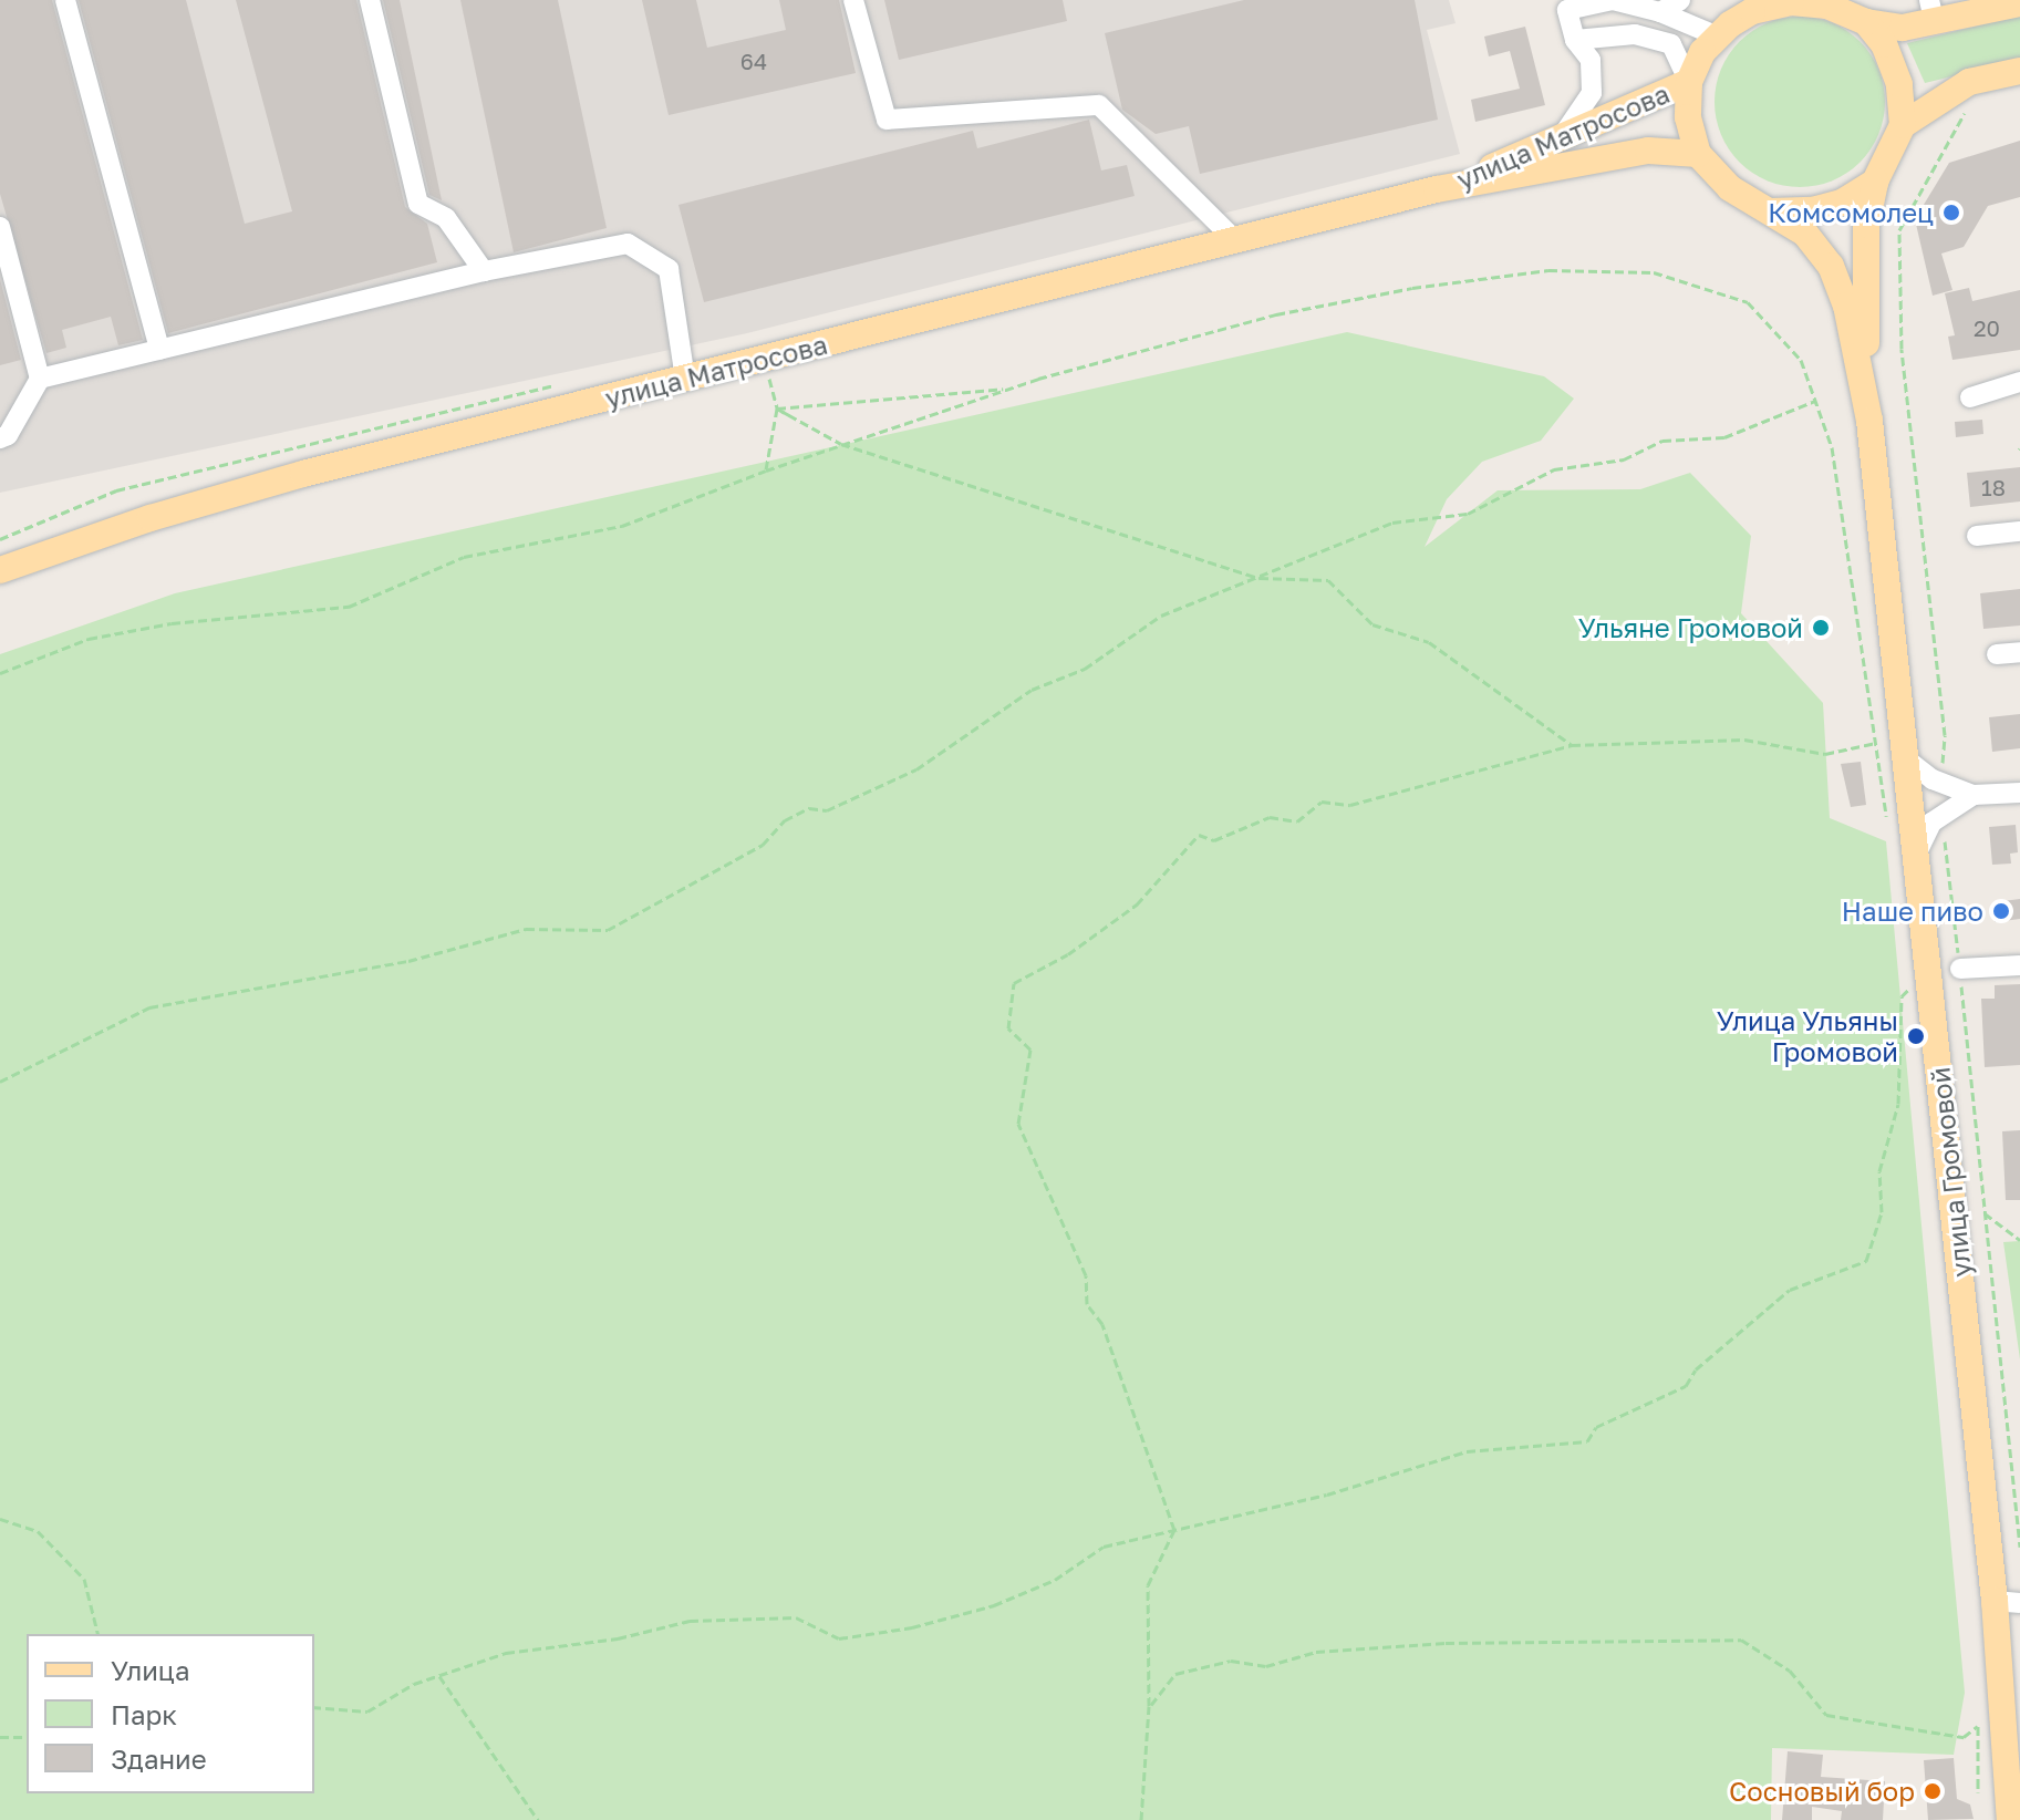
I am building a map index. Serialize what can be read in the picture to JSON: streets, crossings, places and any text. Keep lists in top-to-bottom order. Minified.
{"streets":{"main road":["улица Матросова","улица Громовой"]},"crossings":[["улица Матросова","улица Громовой"]],"places":["Комсомолец","Ульяне Громовой","Наше пиво","Улица Ульяны Громовой","Сосновый бор"],"house_numbers":["64","20","18"],"legend":["Улица","Парк","Здание"]}
